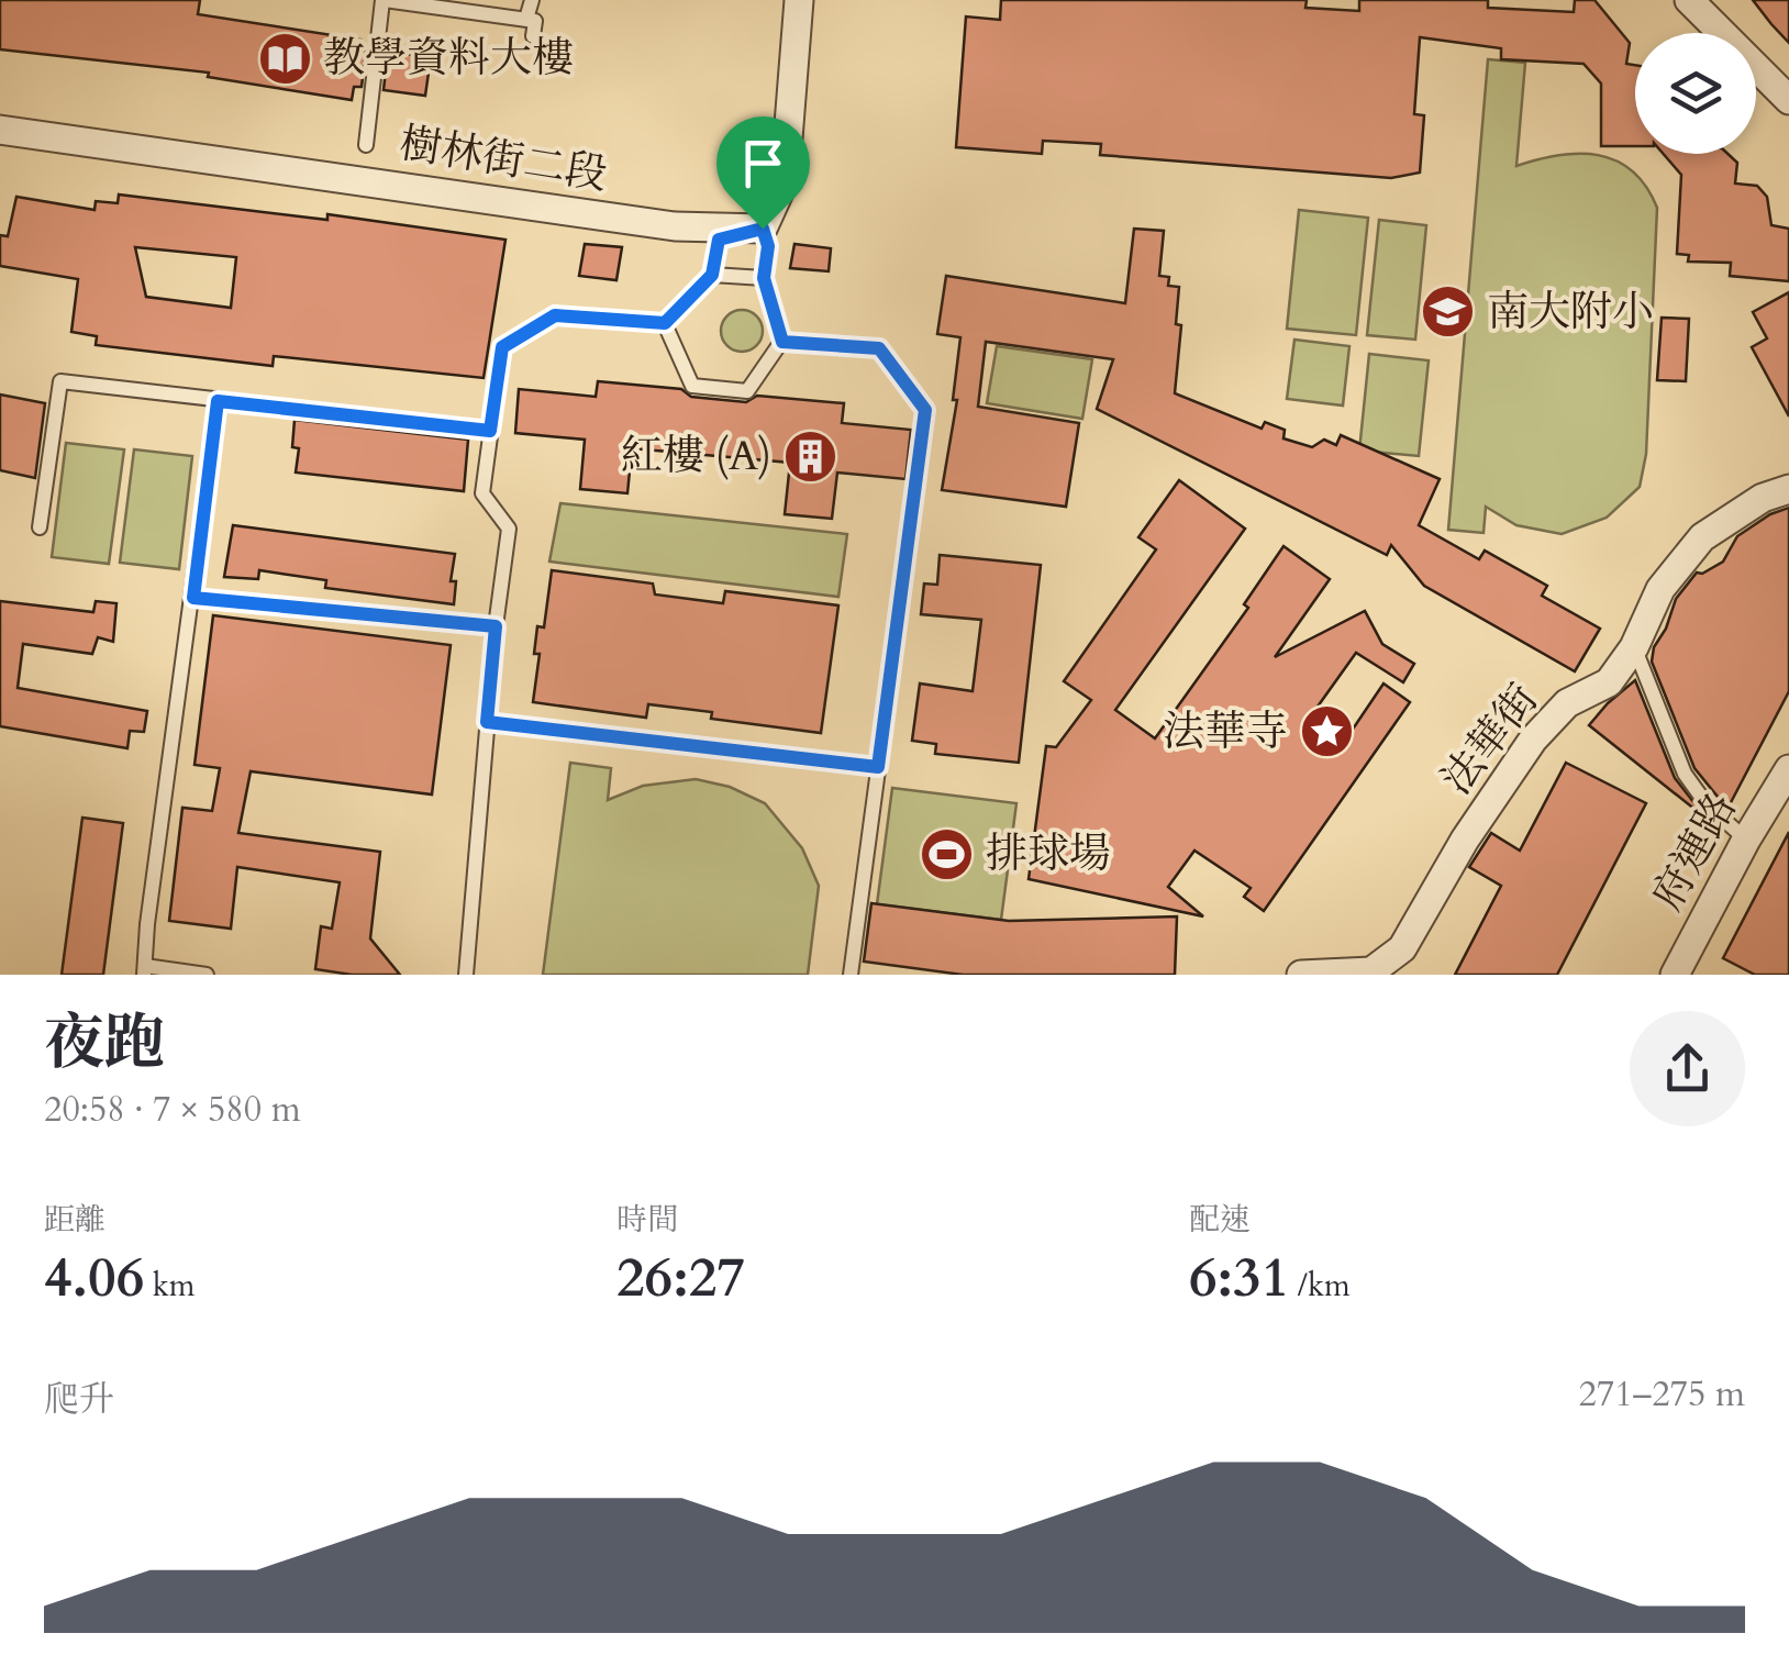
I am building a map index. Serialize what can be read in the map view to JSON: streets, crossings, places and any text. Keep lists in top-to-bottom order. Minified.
{"streets":{"street":["樹林街二段","法華街","府連路"]},"places":{"library":["教學資料大樓"],"school or university":["南大附小"],"building":["紅樓 (A)"],"place":["法華寺"],"sports":["排球場"]},"page":{"heading":["夜跑","20:58 · 7 × 580 m"],"stats":[["距離","4.06 km"],["時間","26:27"],["配速","6:31 /km"]],"chart":["爬升","271–275 m"]}}
